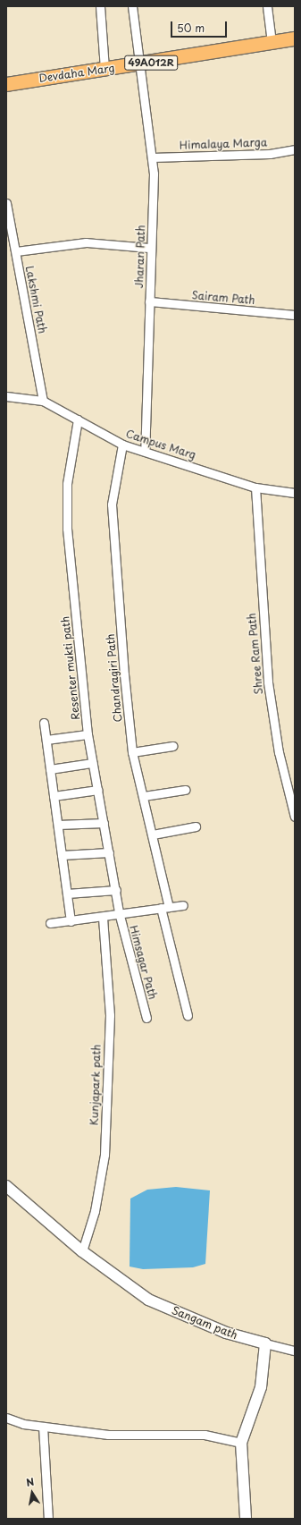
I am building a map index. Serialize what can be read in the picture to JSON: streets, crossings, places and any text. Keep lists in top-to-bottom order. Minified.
{"streets":{"main road":["49A012R","Devdaha Marg"],"street":["Himalaya Marga","Jharan Path","Sairam Path","Lakshmi Path","Campus Marg","Shree Ram Path","Resenter mukti path","Chandragiri Path","Himsagar Path","Kunjapark path","Sangam path"]},"crossings":[["Devdaha Marg","Jharan Path"],["Himalaya Marga","Jharan Path"],["Jharan Path","Sairam Path"],["Jharan Path","Campus Marg"],["Lakshmi Path","Campus Marg"],["Campus Marg","Shree Ram Path"],["Campus Marg","Resenter mukti path"],["Campus Marg","Chandragiri Path"],["Resenter mukti path","Himsagar Path"],["Kunjapark path","Sangam path"]],"scale_bar":"50 m","north":"top"}
